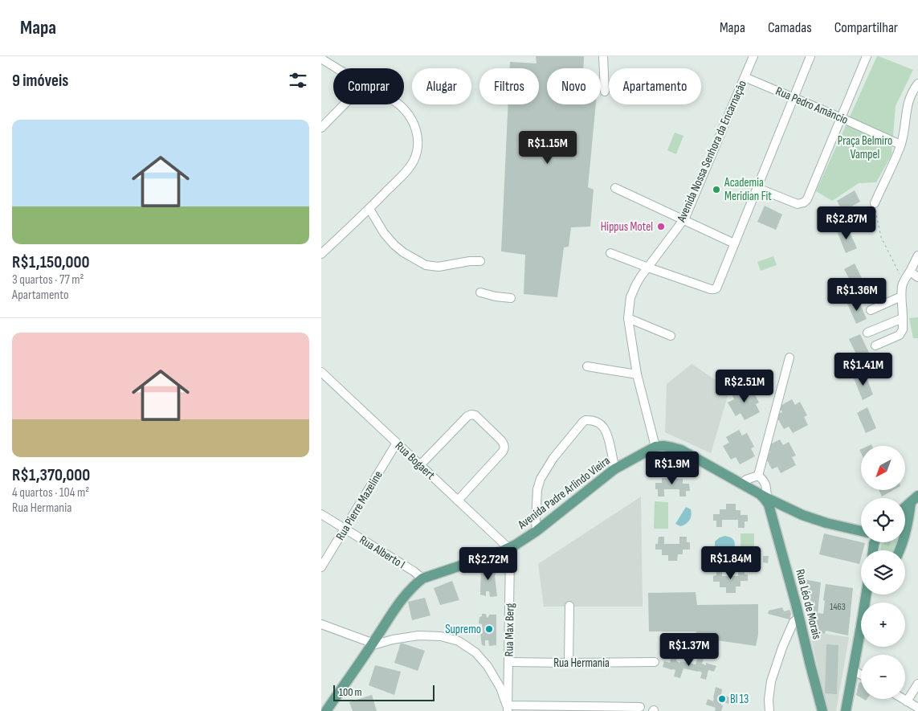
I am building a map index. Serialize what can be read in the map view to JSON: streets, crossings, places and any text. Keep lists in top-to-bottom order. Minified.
{"streets":{"main road":["Avenida Padre Arlindo Vieira","Rua Léo de Morais"],"street":["Rua Pedro Amâncio","Avenida Nossa Senhora da Encarnação","Rua Bogaert","Rua Pierre Mazeline","Rua Alberto I","Rua Max Berg","Rua Hermania"]},"crossings":[["Rua Pedro Amâncio","Avenida Nossa Senhora da Encarnação"],["Avenida Nossa Senhora da Encarnação","Avenida Padre Arlindo Vieira"],["Rua Bogaert","Avenida Padre Arlindo Vieira"],["Rua Bogaert","Rua Pierre Mazeline"],["Rua Bogaert","Rua Max Berg"],["Avenida Padre Arlindo Vieira","Rua Alberto I"],["Avenida Padre Arlindo Vieira","Rua Max Berg"],["Rua Pierre Mazeline","Rua Alberto I"],["Rua Max Berg","Rua Hermania"]],"parks":["Praça Belmiro Vampel"],"places":["Academia Meridian Fit","Hippus Motel","Supremo","Bl 13"],"house_numbers":["1463"],"scale_bar":"100 m","north":"bottom left","page":{"header":"Mapa","nav":["Mapa","Camadas","Compartilhar"],"heading":"9 imóveis","chip":["Comprar","Alugar","Filtros","Novo","Apartamento"],"list":[{"name":"R$1,150,000","note":"3 quartos · 77 m² · Apartamento"},{"name":"R$1,370,000","note":"4 quartos · 104 m² · Rua Hermania"}],"price":["R$1.15M","R$2.87M","R$1.36M","R$1.41M","R$2.51M","R$1.9M","R$1.84M","R$2.72M","R$1.37M"],"map_buttons":["+","−"],"scale":"100 m"}}
